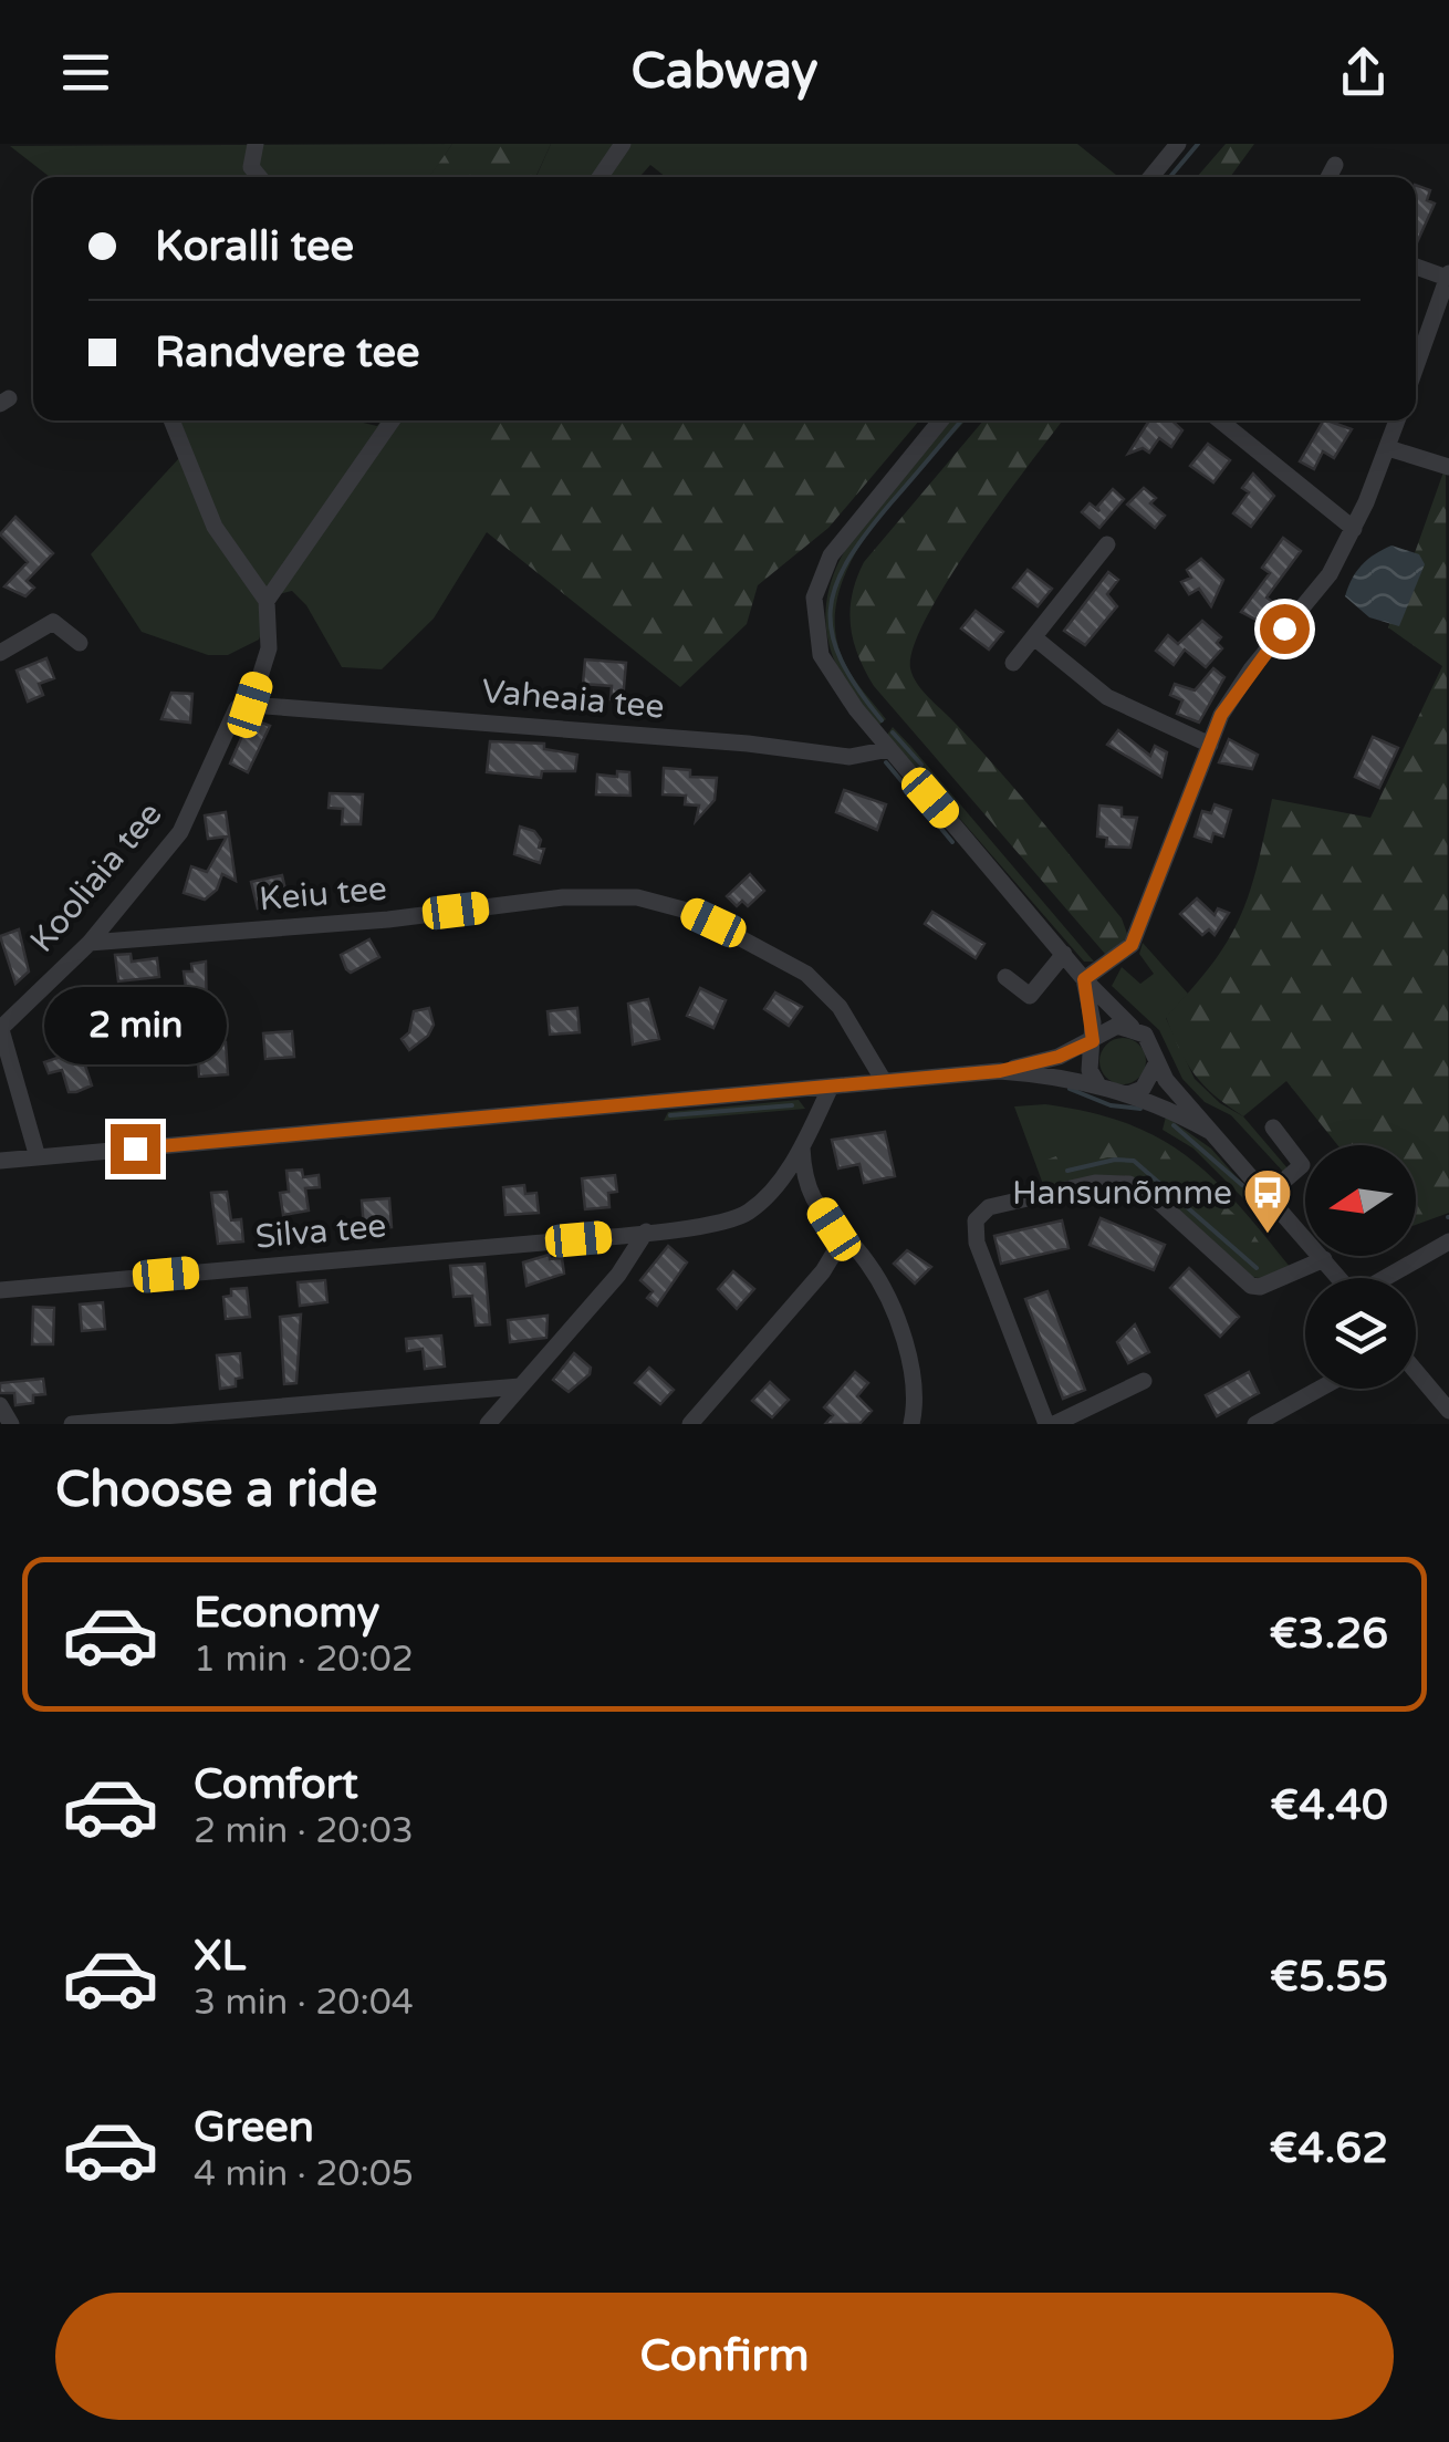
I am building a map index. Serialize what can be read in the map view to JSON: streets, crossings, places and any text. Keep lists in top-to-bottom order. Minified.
{"streets":{"street":["Vaheaia tee","Kooliaia tee","Keiu tee","Silva tee"]},"crossings":[["Vaheaia tee","Kooliaia tee"],["Kooliaia tee","Keiu tee"]],"places":{"bus stop":["Hansunõmme"]},"north":"left","page":{"header":"Cabway","banner":["Koralli tee","Randvere tee"],"bubble":"2 min","heading":"Choose a ride","list":[{"name":"Economy","note":"1 min · 20:02","value":"€3.26"},{"name":"Comfort","note":"2 min · 20:03","value":"€4.40"},{"name":"XL","note":"3 min · 20:04","value":"€5.55"},{"name":"Green","note":"4 min · 20:05","value":"€4.62"}],"buttons":"Confirm"}}
